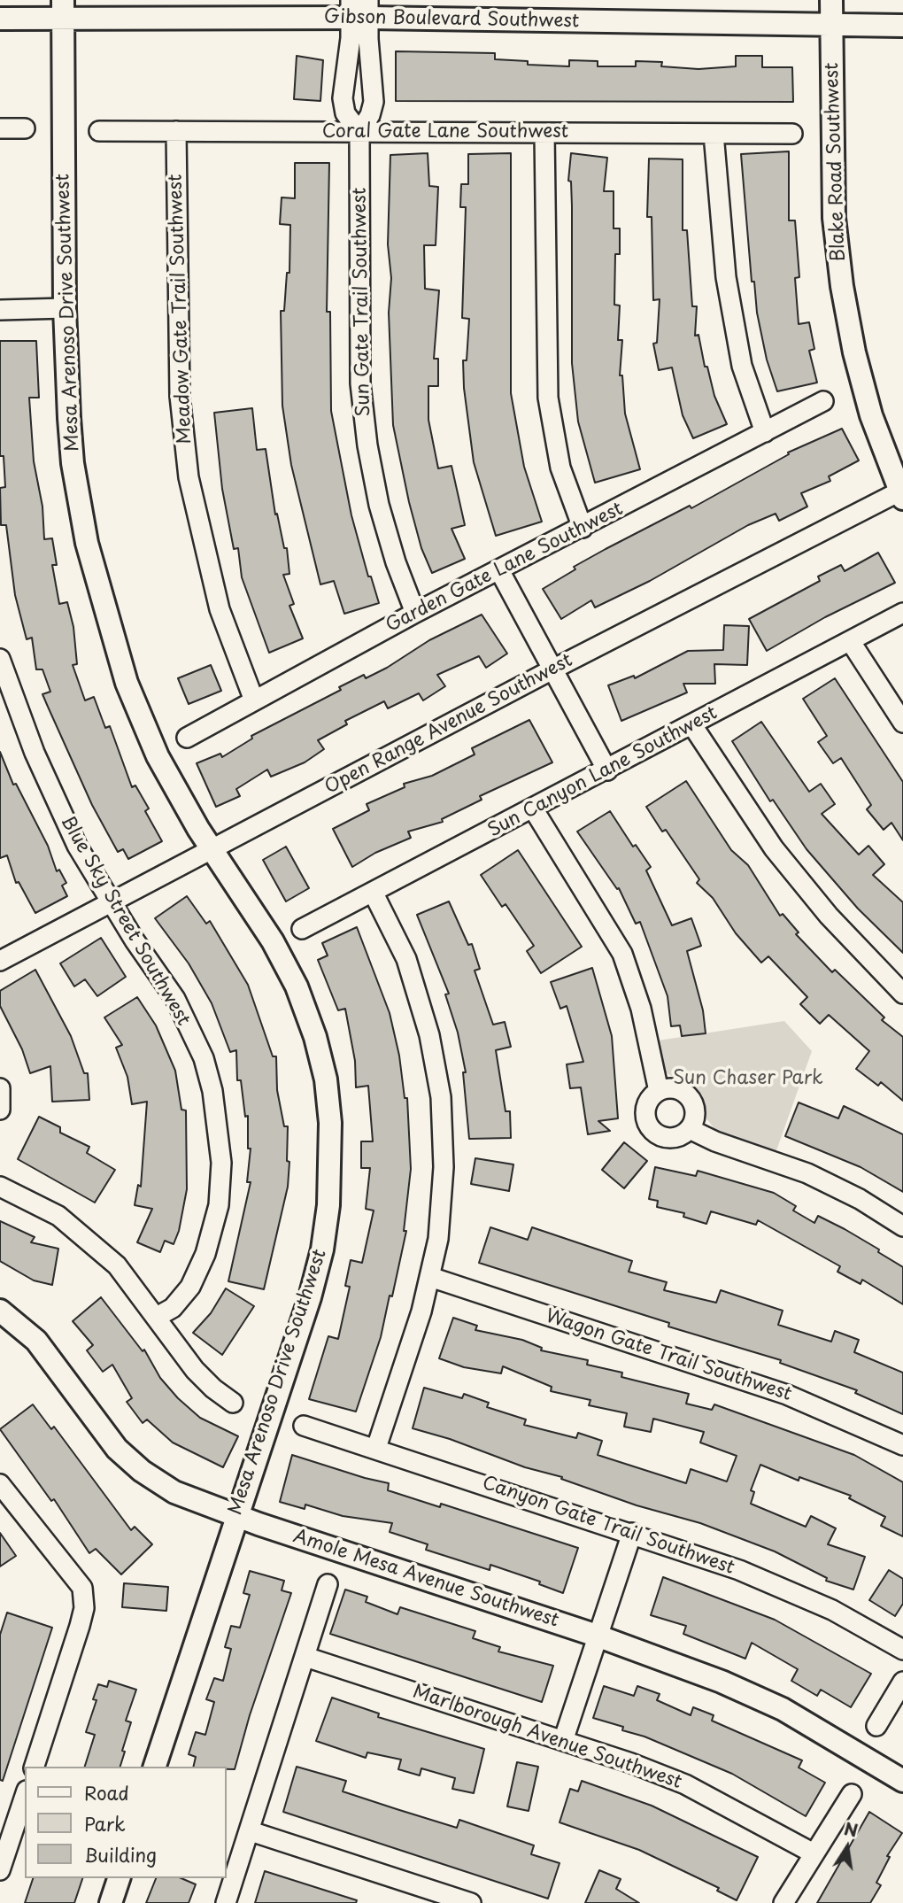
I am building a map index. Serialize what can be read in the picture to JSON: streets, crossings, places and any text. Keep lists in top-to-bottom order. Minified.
{"streets":{"street":["Gibson Boulevard Southwest","Coral Gate Lane Southwest","Blake Road Southwest","Sun Gate Trail Southwest","Meadow Gate Trail Southwest","Mesa Arenoso Drive Southwest","Garden Gate Lane Southwest","Open Range Avenue Southwest","Sun Canyon Lane Southwest","Blue Sky Street Southwest","Wagon Gate Trail Southwest","Canyon Gate Trail Southwest","Amole Mesa Avenue Southwest","Marlborough Avenue Southwest"]},"crossings":[["Gibson Boulevard Southwest","Blake Road Southwest"],["Gibson Boulevard Southwest","Sun Gate Trail Southwest"],["Gibson Boulevard Southwest","Mesa Arenoso Drive Southwest"],["Coral Gate Lane Southwest","Sun Gate Trail Southwest"],["Coral Gate Lane Southwest","Meadow Gate Trail Southwest"],["Blake Road Southwest","Open Range Avenue Southwest"],["Sun Gate Trail Southwest","Garden Gate Lane Southwest"],["Meadow Gate Trail Southwest","Garden Gate Lane Southwest"],["Mesa Arenoso Drive Southwest","Open Range Avenue Southwest"],["Mesa Arenoso Drive Southwest","Amole Mesa Avenue Southwest"],["Open Range Avenue Southwest","Blue Sky Street Southwest"]],"parks":["Sun Chaser Park"],"legend":["Road","Park","Building"],"north":"top"}
